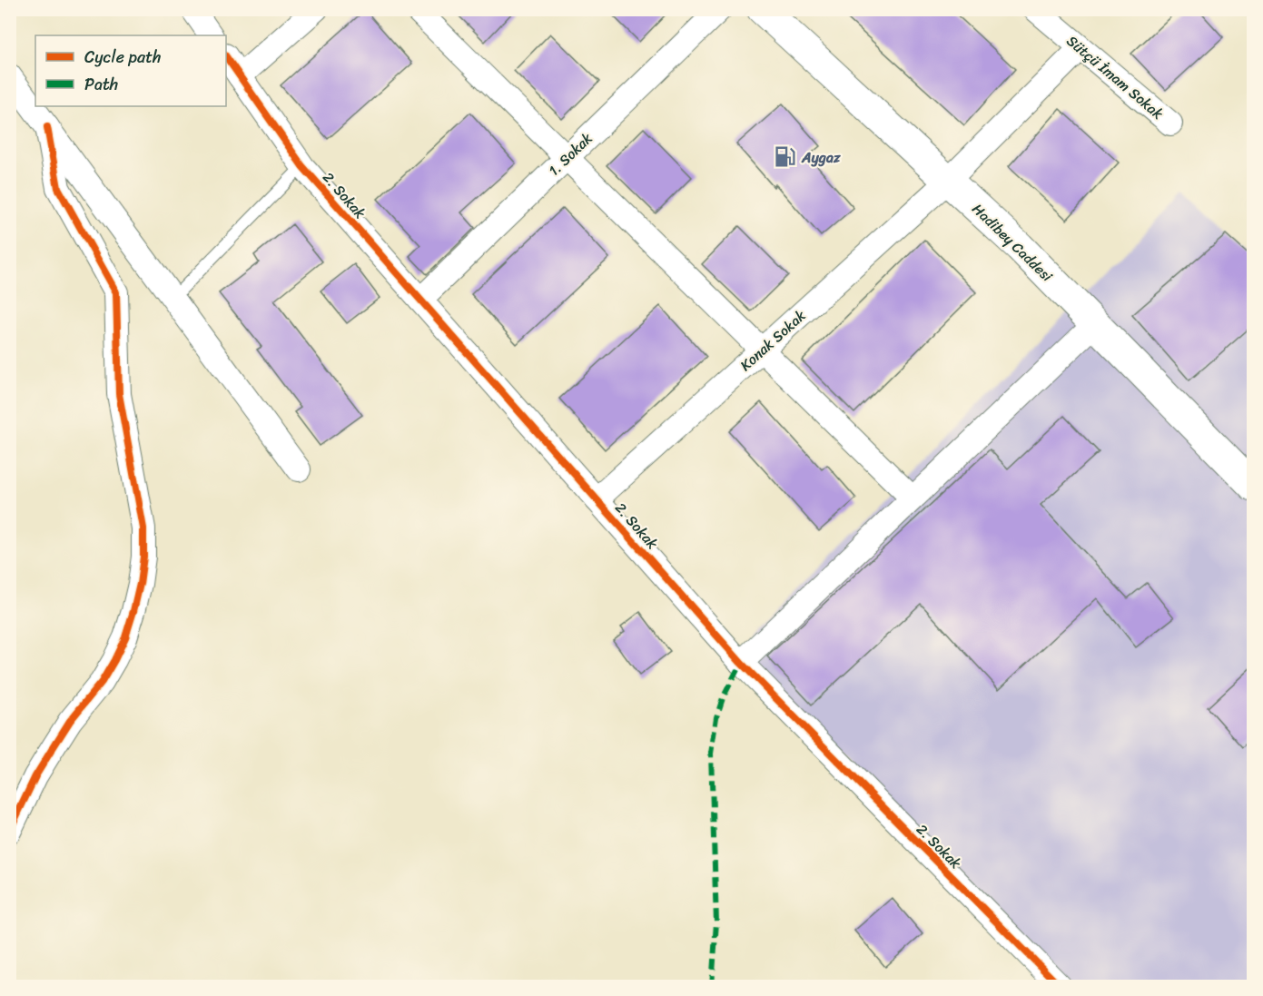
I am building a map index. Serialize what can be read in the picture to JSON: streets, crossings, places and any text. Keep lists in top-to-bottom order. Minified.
{"streets":{"main road":["Hadibey Caddesi"],"street":["Sütçü İmam Sokak","1. Sokak","2. Sokak","Konak Sokak"]},"crossings":[["Sütçü İmam Sokak","Konak Sokak"],["1. Sokak","2. Sokak"],["2. Sokak","Konak Sokak"],["Hadibey Caddesi","Konak Sokak"]],"places":{"fuel station":["Aygaz"]},"legend":["Cycle path","Path"]}
